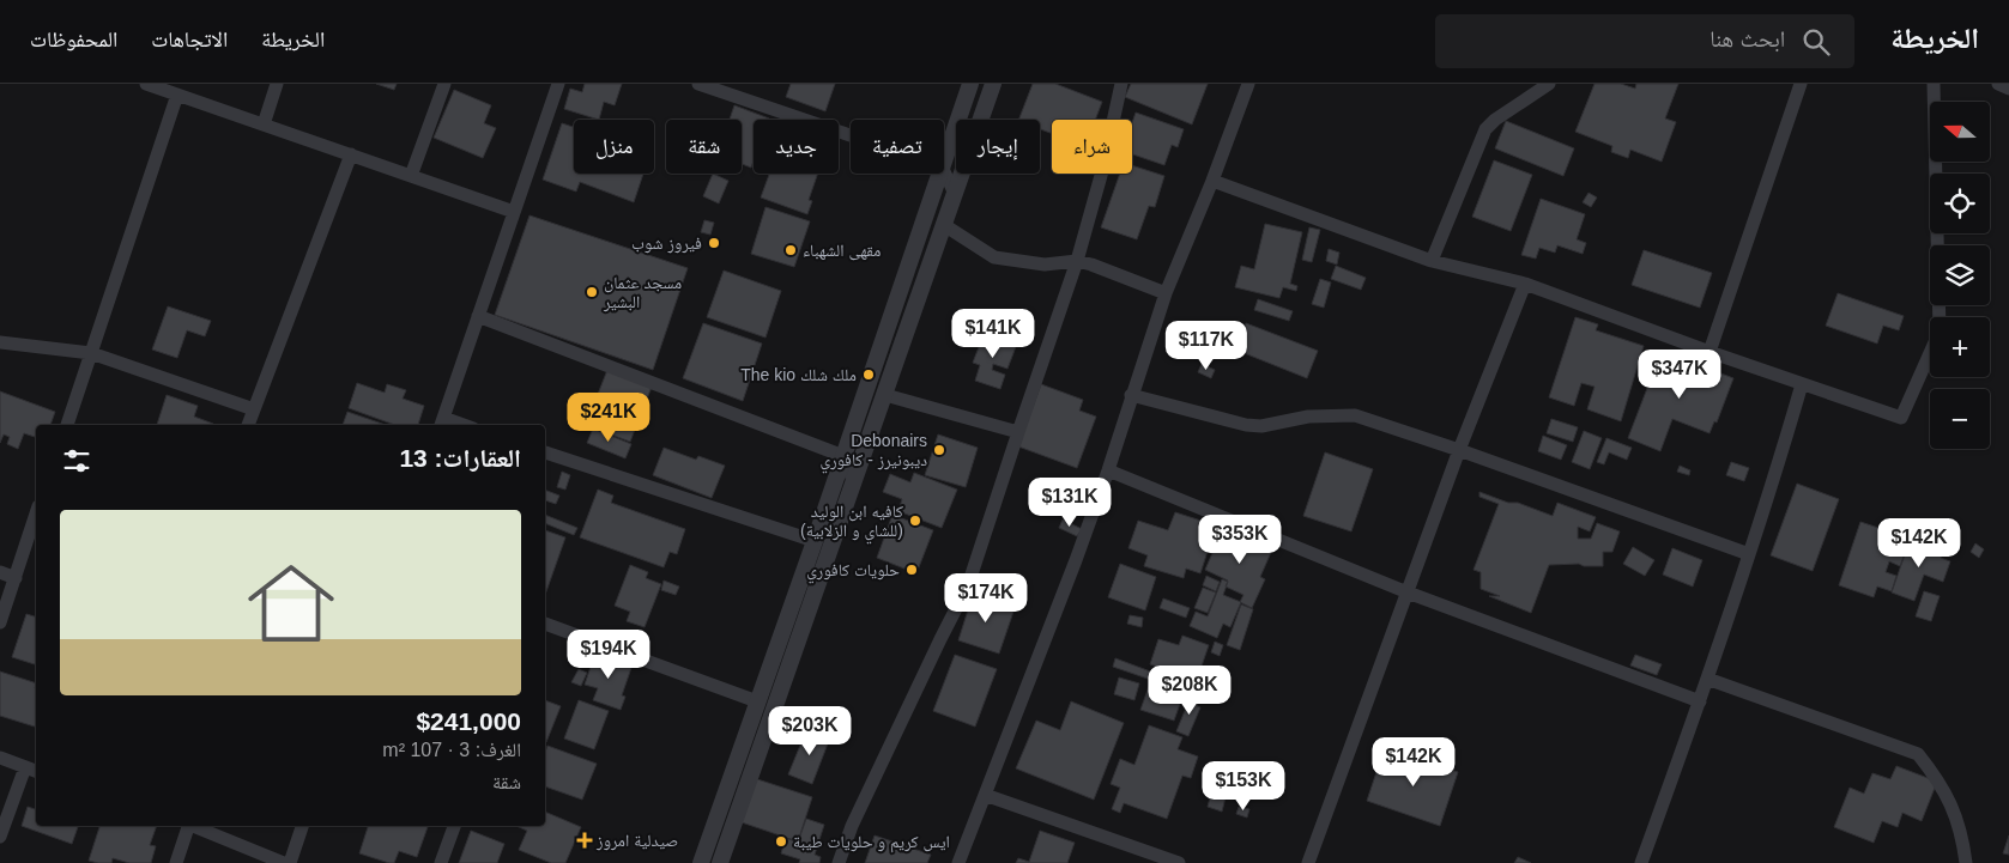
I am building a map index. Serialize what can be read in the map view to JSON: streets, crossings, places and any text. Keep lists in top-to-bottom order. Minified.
{"places":{"other":["فيروز شوب","مقهى الشهباء","مسجد عثمان البشير","The kio ملك شلك","Debonairs ديبونيرز - كافوري","كافيه ابن الوليد (للشاي و الزلابية)","حلويات كافوري","ايس كريم و حلويات طيبة"],"health":["صيدلية امروز"]},"north":"left","page":{"header":"الخريطة","search":"ابحث هنا","nav":["الخريطة","الاتجاهات","المحفوظات"],"map_buttons":["+","−"],"chip":["شراء","إيجار","تصفية","جديد","شقة","منزل"],"price":["$141K","$117K","$347K","$241K","$131K","$353K","$142K","$174K","$194K","$208K","$203K","$142K","$153K"],"heading":"العقارات: 13","list":[{"name":"$241,000","note":"الغرف: 3 · 107 m² · شقة"}]}}
